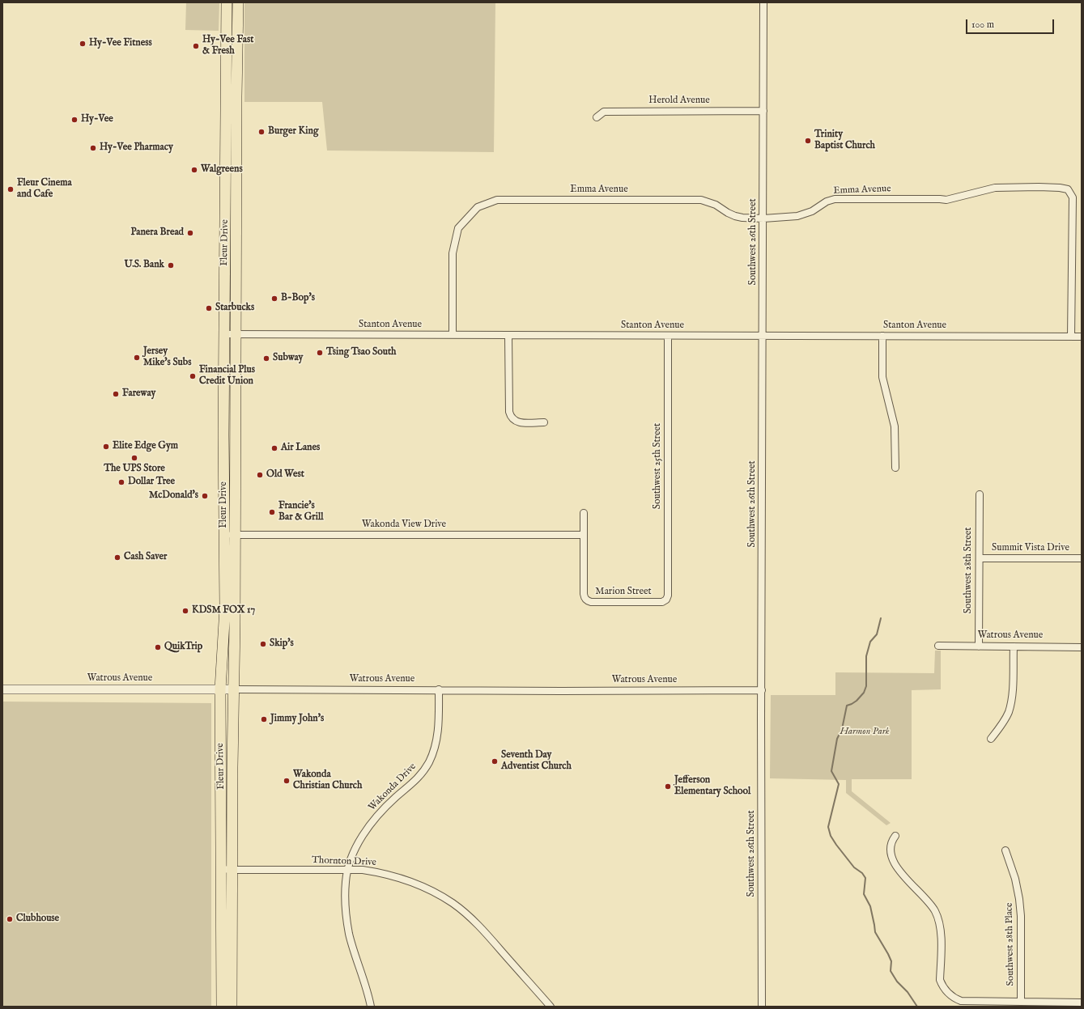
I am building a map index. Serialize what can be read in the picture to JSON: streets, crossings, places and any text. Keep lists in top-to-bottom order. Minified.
{"streets":{"main road":["Fleur Drive"],"street":["Herold Avenue","Emma Avenue","Southwest 26th Street","Stanton Avenue","Southwest 25th Street","Wakonda View Drive","Summit Vista Drive","Southwest 28th Street","Marion Street","Watrous Avenue","Wakonda Drive","Thornton Drive","Southwest 28th Place"]},"crossings":[["Herold Avenue","Southwest 26th Street"],["Emma Avenue","Southwest 26th Street"],["Emma Avenue","Stanton Avenue"],["Southwest 26th Street","Stanton Avenue"],["Southwest 26th Street","Watrous Avenue"],["Fleur Drive","Stanton Avenue"],["Fleur Drive","Wakonda View Drive"],["Fleur Drive","Watrous Avenue"],["Fleur Drive","Thornton Drive"],["Stanton Avenue","Southwest 25th Street"],["Southwest 25th Street","Marion Street"],["Wakonda View Drive","Marion Street"],["Summit Vista Drive","Southwest 28th Street"],["Southwest 28th Street","Watrous Avenue"],["Watrous Avenue","Wakonda Drive"],["Wakonda Drive","Thornton Drive"]],"parks":["Harmon Park"],"places":["Hy-Vee Fitness","Hy-Vee Fast & Fresh","Hy-Vee","Burger King","Trinity Baptist Church","Hy-Vee Pharmacy","Walgreens","Fleur Cinema and Cafe","Panera Bread","U.S. Bank","B-Bop's","Starbucks","Tsing Tsao South","Jersey Mike's Subs","Subway","Financial Plus Credit Union","Fareway","Elite Edge Gym","Air Lanes","The UPS Store","Old West","Dollar Tree","McDonald's","Francie's Bar & Grill","Cash Saver","KDSM FOX 17","Skip's","QuikTrip","Jimmy John's","Seventh Day Adventist Church","Wakonda Christian Church","Jefferson Elementary School","Clubhouse"],"scale_bar":"100 m"}
